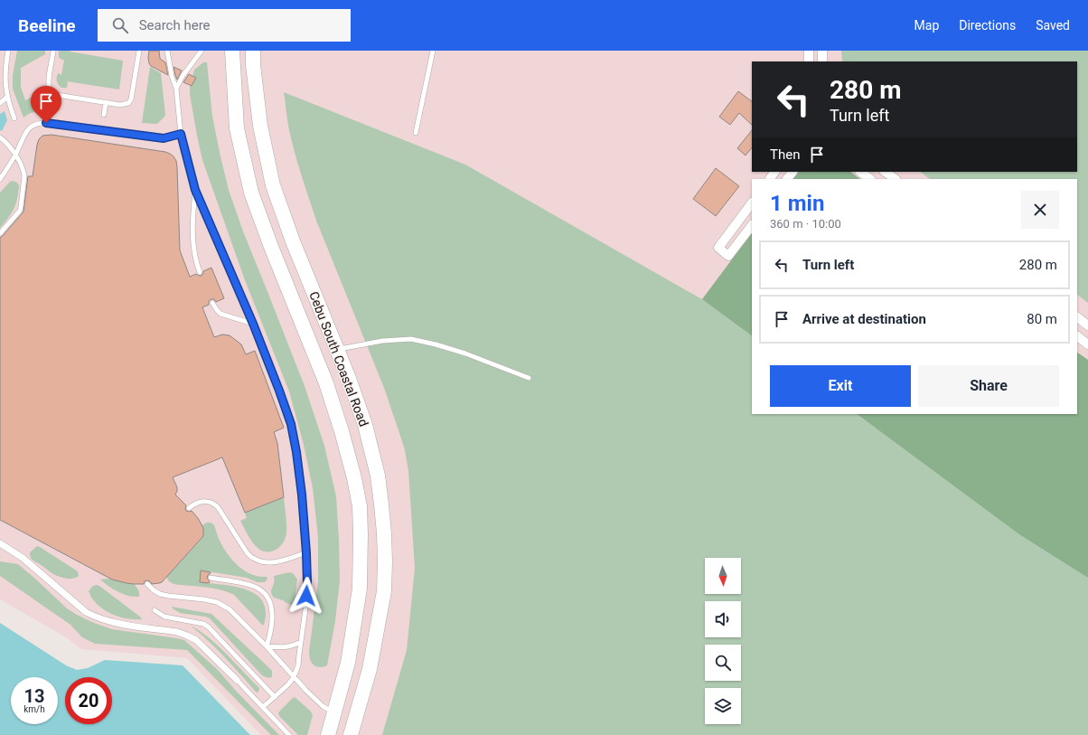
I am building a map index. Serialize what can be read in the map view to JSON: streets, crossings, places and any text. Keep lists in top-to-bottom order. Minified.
{"streets":{"highway":["Cebu South Coastal Road"]},"north":"bottom","page":{"header":"Beeline","search":"Search here","nav":["Map","Directions","Saved"],"turn":["280 m","Turn left"],"then":"Then","heading":["1 min","360 m · 10:00"],"list":[{"name":"Turn left","value":"280 m"},{"name":"Arrive at destination","value":"80 m"}],"buttons":["Exit","Share"],"speed":"13 km/h","limit":"20"}}
